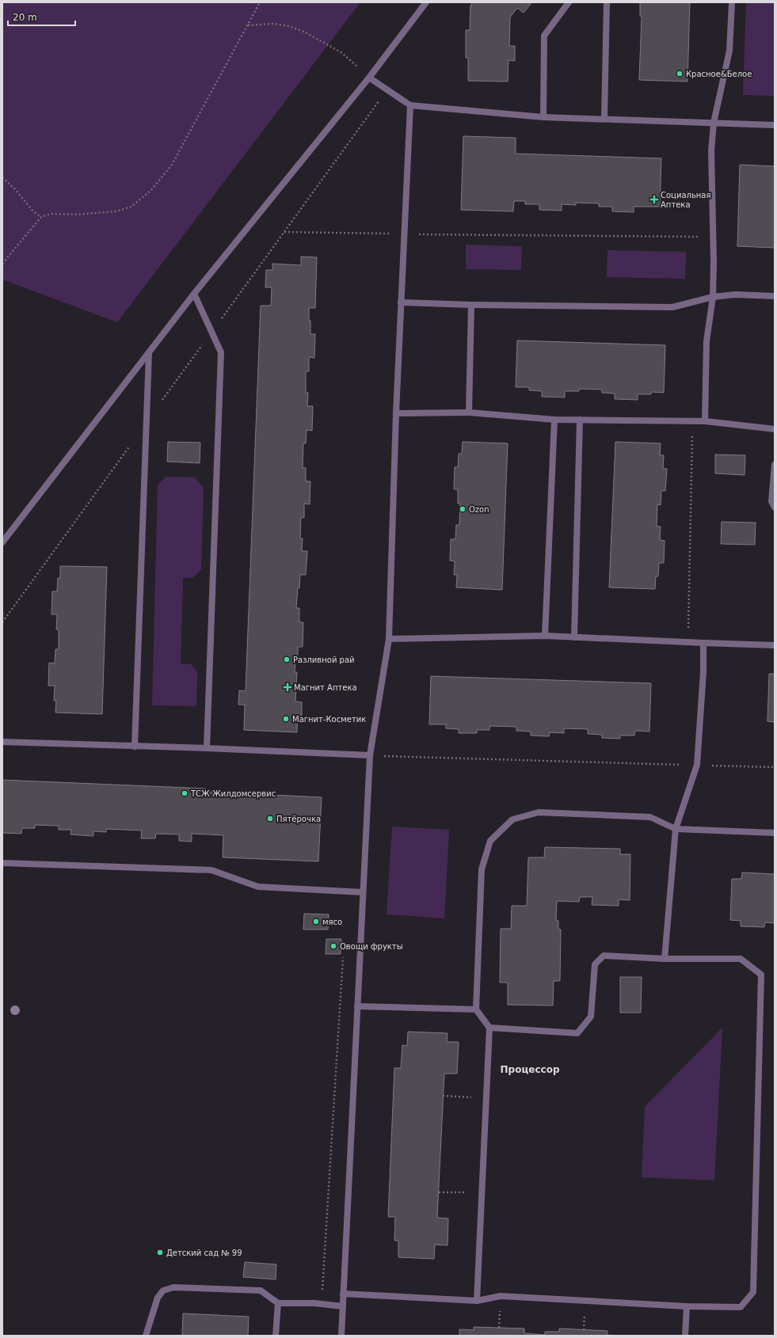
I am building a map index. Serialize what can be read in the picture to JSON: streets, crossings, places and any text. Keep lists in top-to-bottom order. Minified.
{"districts":["Процессор"],"places":{"other":["Красное&Белое","Ozon","Разливной рай","Магнит-Косметик","ТСЖ Жилдомсервис","Пятёрочка","мясо","Овощи фрукты","Детский сад № 99"],"health":["Социальная Аптека","Магнит Аптека"]},"scale_bar":"20 m"}
